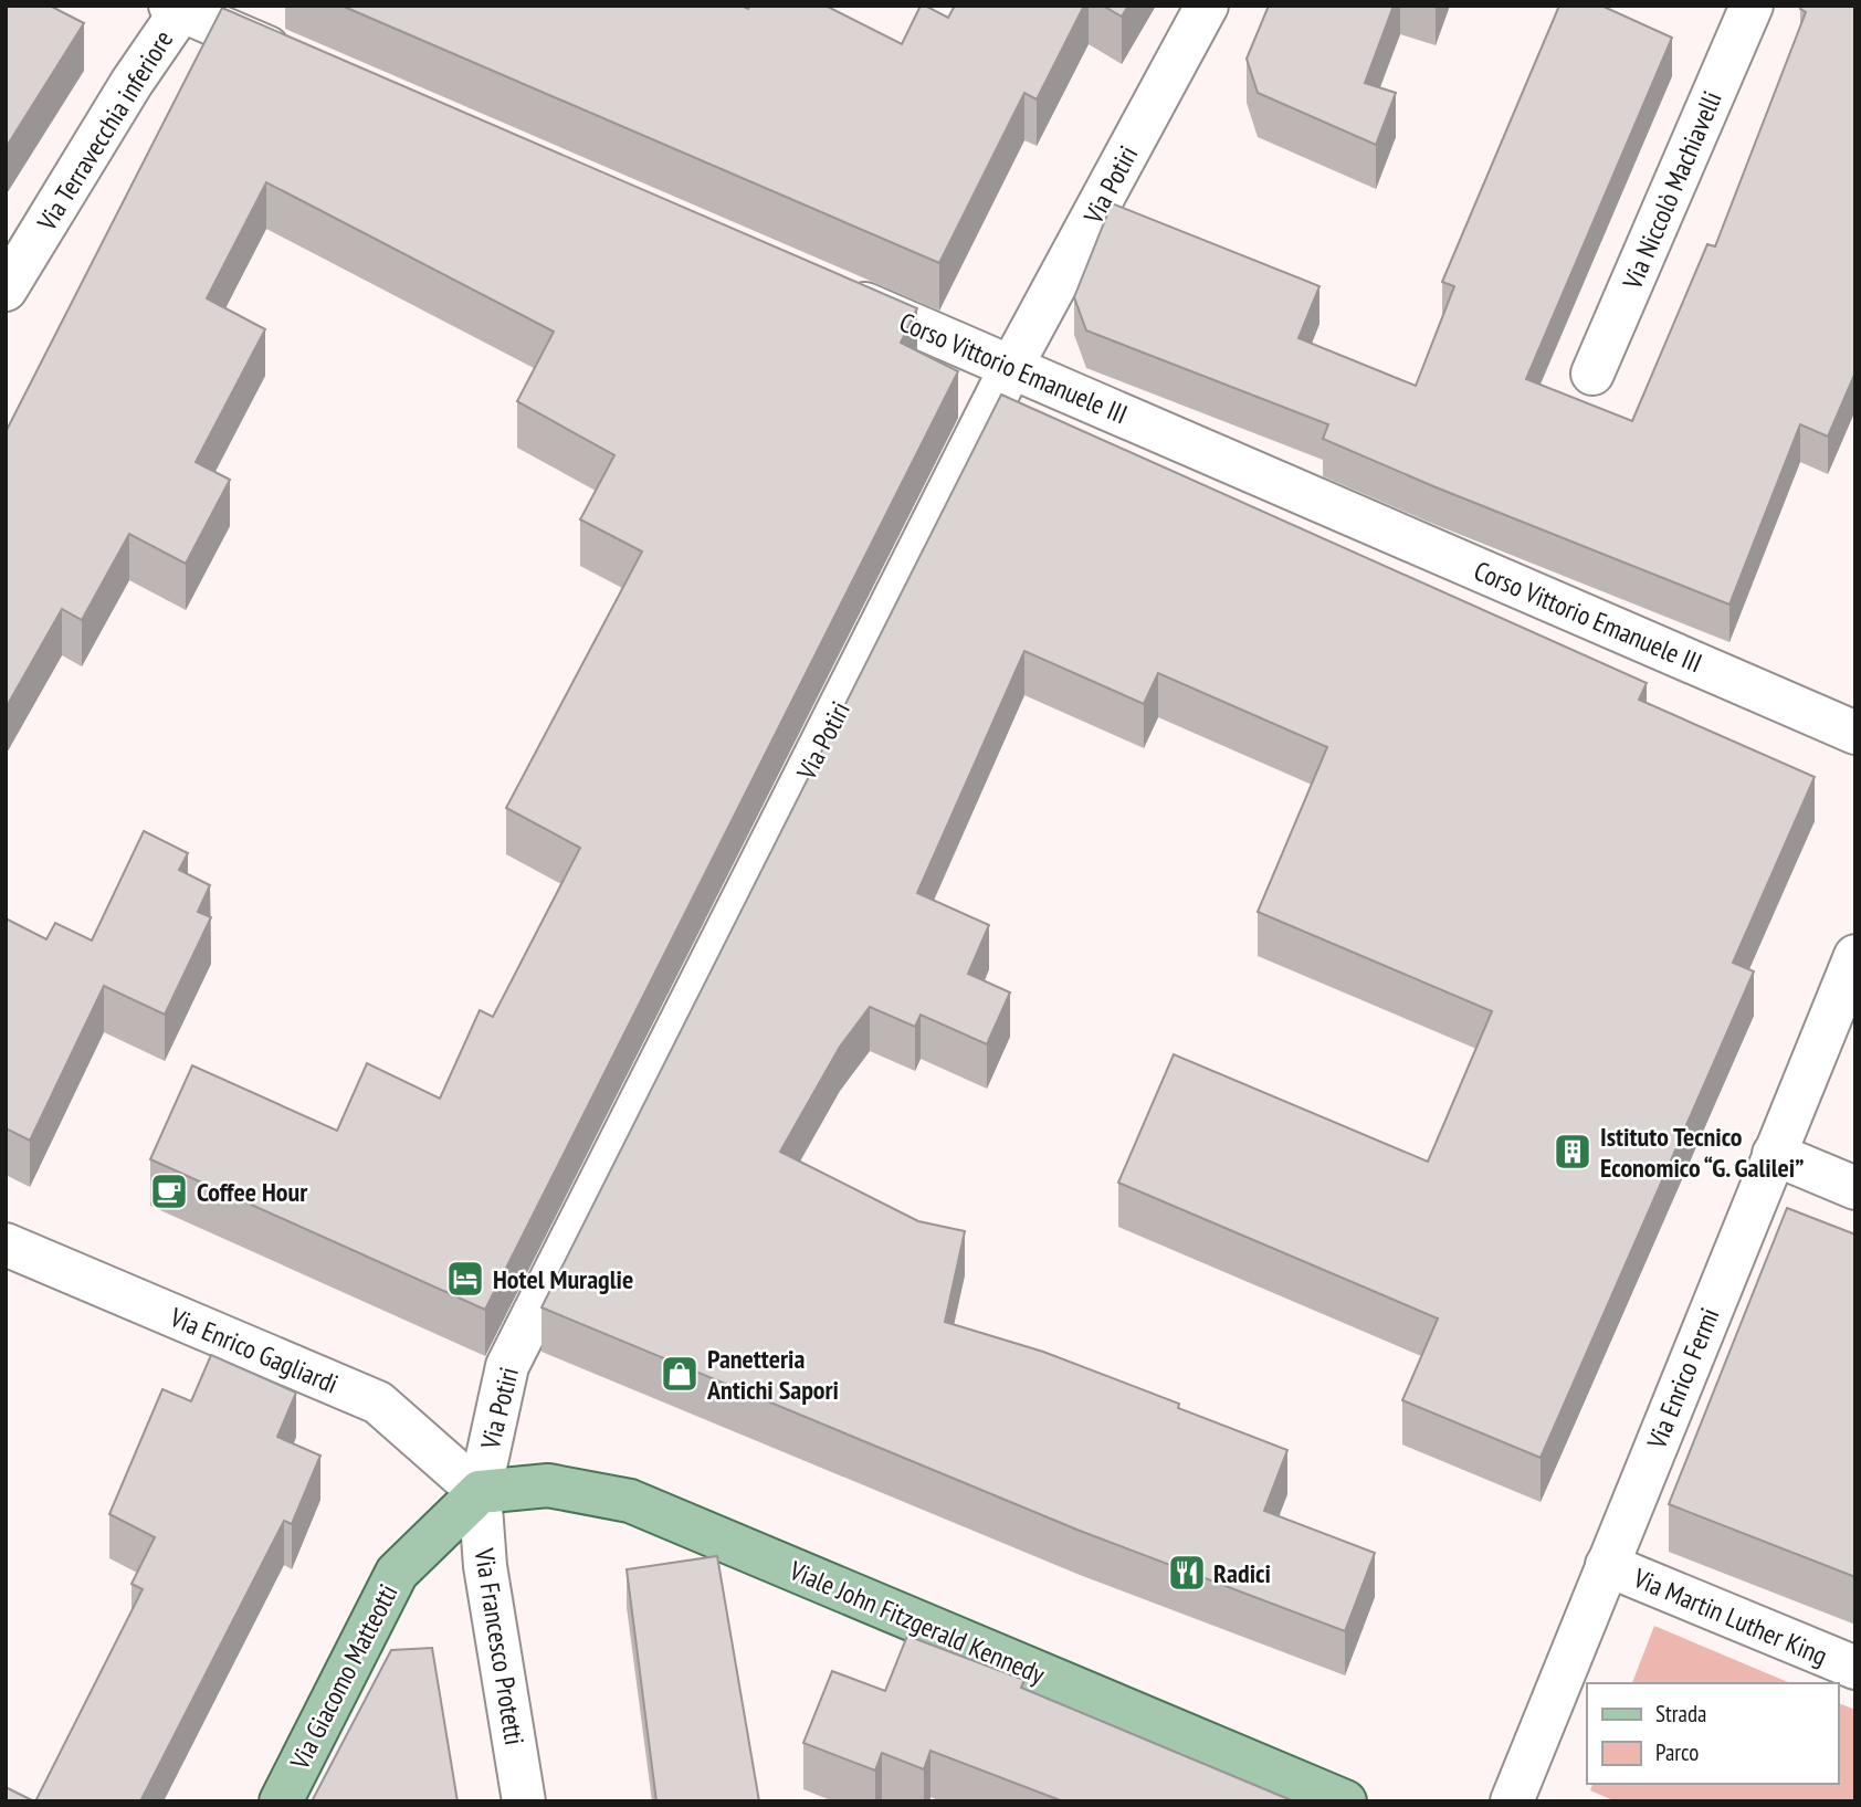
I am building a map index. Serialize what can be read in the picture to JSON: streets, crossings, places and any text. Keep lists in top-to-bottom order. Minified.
{"streets":{"main road":["Viale John Fitzgerald Kennedy","Via Giacomo Matteotti"],"street":["Via Terravecchia inferiore","Via Potiri","Via Niccolò Machiavelli","Corso Vittorio Emanuele III","Via Enrico Gagliardi","Via Enrico Fermi","Via Martin Luther King","Via Francesco Protetti"]},"crossings":[["Via Potiri","Corso Vittorio Emanuele III"],["Via Potiri","Via Enrico Gagliardi"],["Via Potiri","Viale John Fitzgerald Kennedy"],["Via Potiri","Via Francesco Protetti"],["Via Potiri","Via Giacomo Matteotti"],["Via Enrico Gagliardi","Viale John Fitzgerald Kennedy"],["Via Enrico Gagliardi","Via Francesco Protetti"],["Via Enrico Gagliardi","Via Giacomo Matteotti"],["Via Enrico Fermi","Via Martin Luther King"],["Viale John Fitzgerald Kennedy","Via Francesco Protetti"],["Viale John Fitzgerald Kennedy","Via Giacomo Matteotti"],["Via Francesco Protetti","Via Giacomo Matteotti"]],"places":{"building":["Istituto Tecnico Economico “G. Galilei”"],"cafe":["Coffee Hour"],"hotel":["Hotel Muraglie"],"shop":["Panetteria Antichi Sapori"],"restaurant":["Radici"]},"legend":["Strada","Parco"]}
